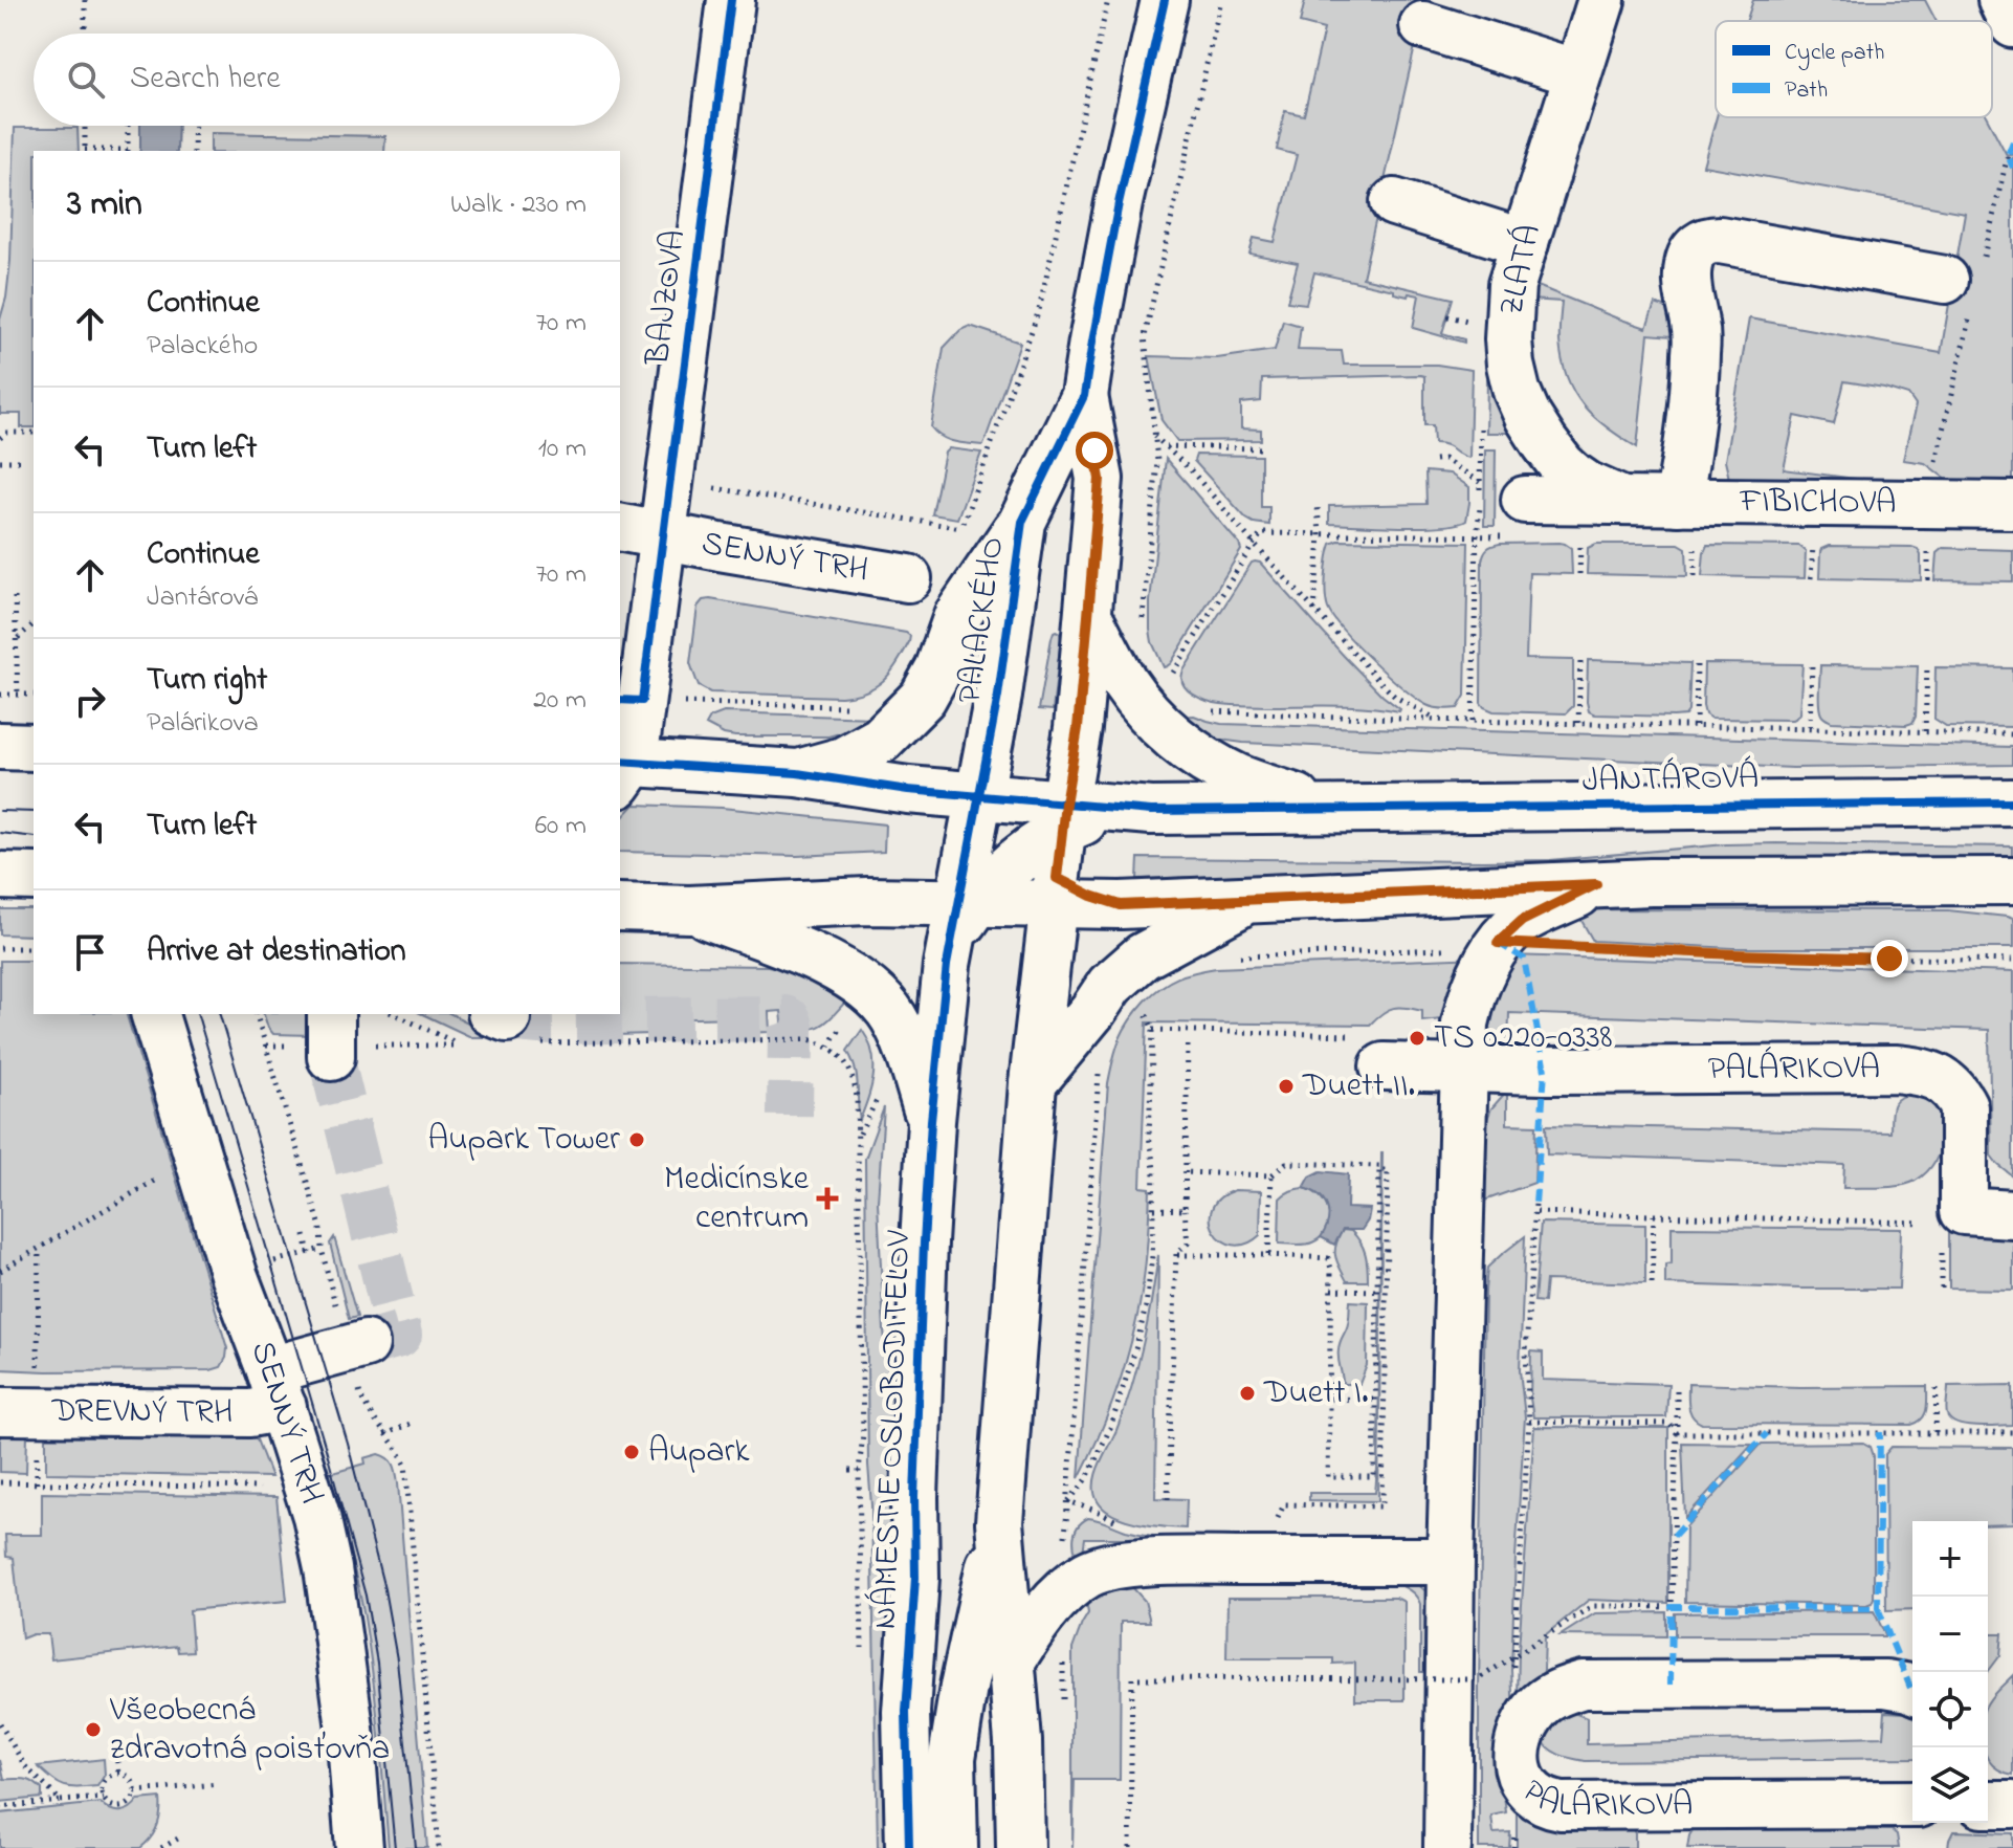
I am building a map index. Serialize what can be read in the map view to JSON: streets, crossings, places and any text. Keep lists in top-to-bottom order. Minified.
{"streets":{"street":["ZLATÁ","BAJZOVA","FIBICHOVA","SENNÝ TRH","PALACKÉHO","JANTÁROVÁ","PALÁRIKOVA","DREVNÝ TRH","NÁMESTIE OSLOBODITEĽOV"]},"crossings":[["ZLATÁ","FIBICHOVA"],["BAJZOVA","SENNÝ TRH"],["SENNÝ TRH","DREVNÝ TRH"],["PALACKÉHO","JANTÁROVÁ"],["PALACKÉHO","NÁMESTIE OSLOBODITEĽOV"]],"places":{"other":["TS 0220-0338","Duett II.","Aupark Tower","Duett I.","Aupark","Všeobecná zdravotná poisťovňa"],"health":["Medicínske centrum"]},"legend":["Cycle path","Path"],"page":{"search":"Search here","heading":["3 min","Walk · 230 m"],"list":[["Continue","Palackého","70 m"],["Turn left","10 m"],["Continue","Jantárová","70 m"],["Turn right","Palárikova","20 m"],["Turn left","60 m"],"Arrive at destination"],"map_buttons":["+","−"]}}
